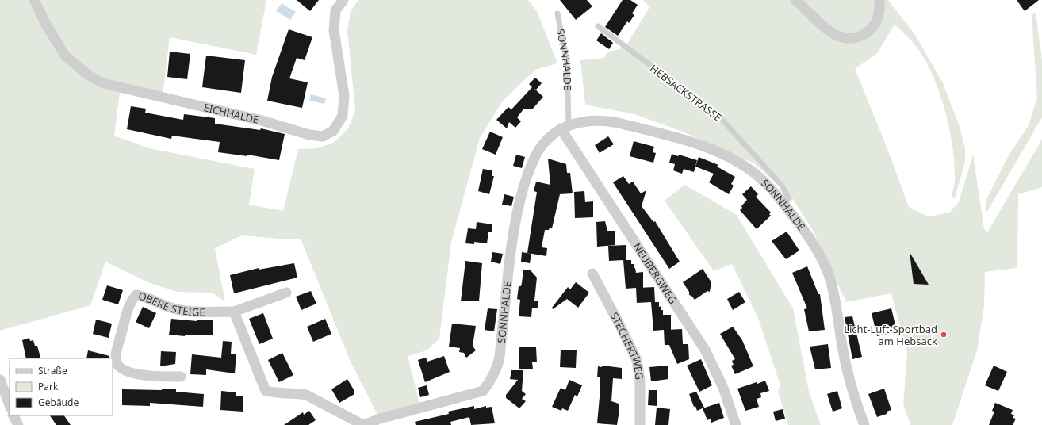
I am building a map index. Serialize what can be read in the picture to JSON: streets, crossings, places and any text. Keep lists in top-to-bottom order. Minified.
{"streets":{"street":["SONNHALDE","EICHHALDE","NEUBERGWEG","OBERE STEIGE","STECHERTWEG"],"lane":["HEBSACKSTRASSE"]},"crossings":[["SONNHALDE","NEUBERGWEG"]],"places":["Licht-Luft-Sportbad am Hebsack"],"legend":["Straße","Park","Gebäude"]}
